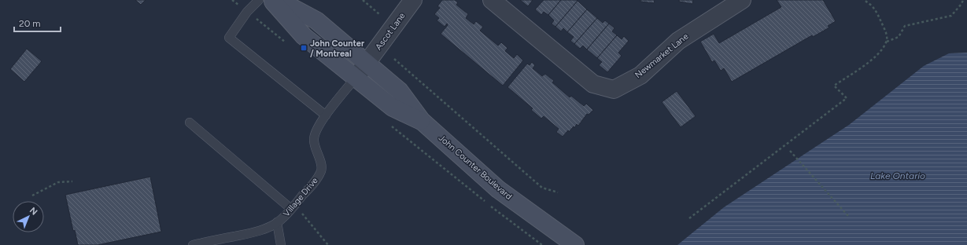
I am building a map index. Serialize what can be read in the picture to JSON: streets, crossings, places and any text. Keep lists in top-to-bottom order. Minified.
{"streets":{"main road":["John Counter Boulevard"],"street":["Ascot Lane","Newmarket Lane"],"lane":["Village Drive"]},"crossings":[["Ascot Lane","John Counter Boulevard"],["Ascot Lane","Village Drive"],["John Counter Boulevard","Village Drive"]],"water":["Lake Ontario"],"places":{"transit":["John Counter / Montreal"]},"scale_bar":"20 m","north":"top right"}
